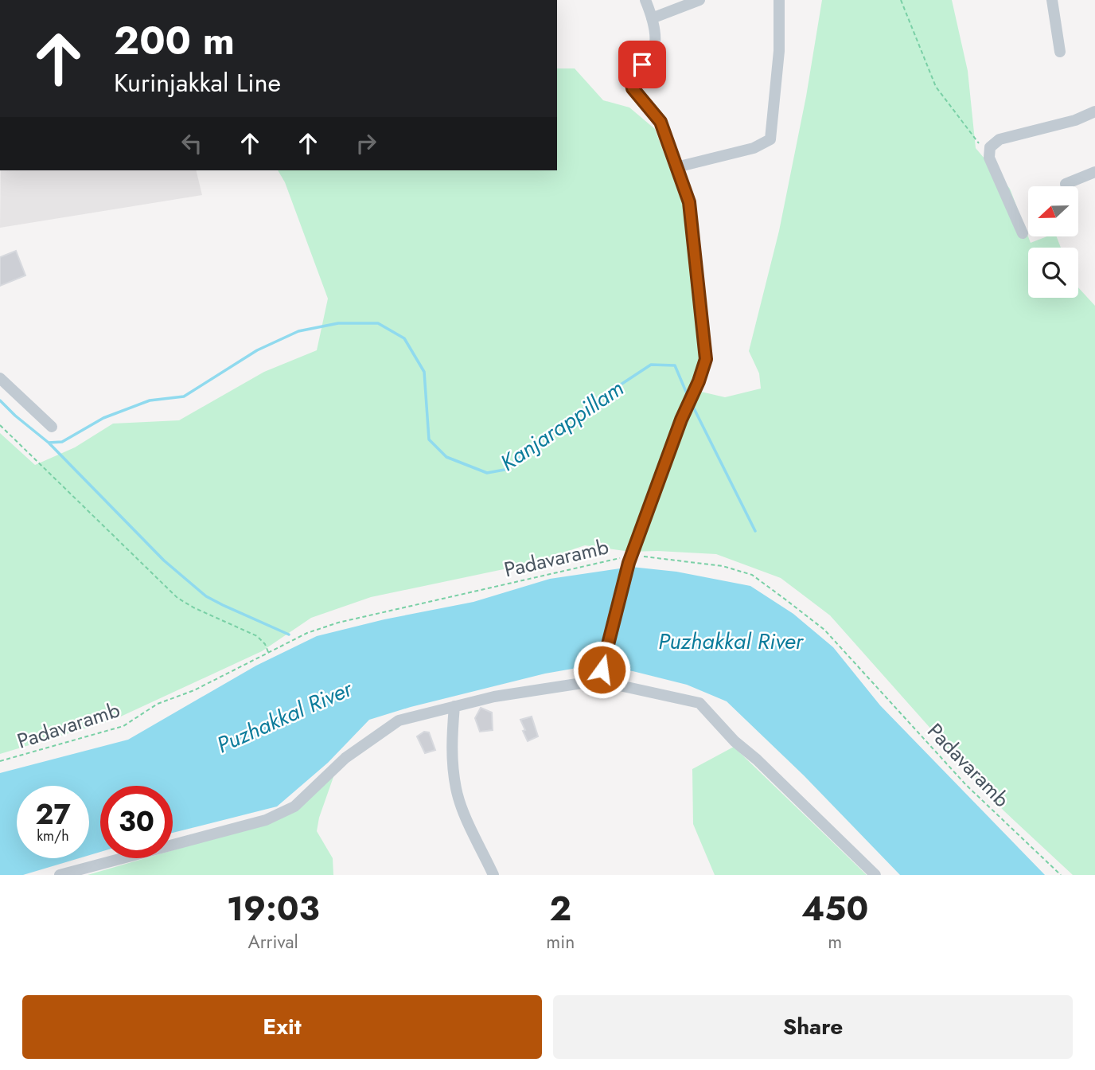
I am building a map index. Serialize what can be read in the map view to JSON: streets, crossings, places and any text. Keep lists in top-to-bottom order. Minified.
{"streets":{"path":["Padavaramb"]},"water":["Kanjarappillam","Puzhakkal River"],"north":"left","page":{"turn":["200 m","Kurinjakkal Line"],"speed":"27 km/h","limit":"30","eta":["19:03","Arrival","2","min","450","m"],"buttons":["Exit","Share"]}}
